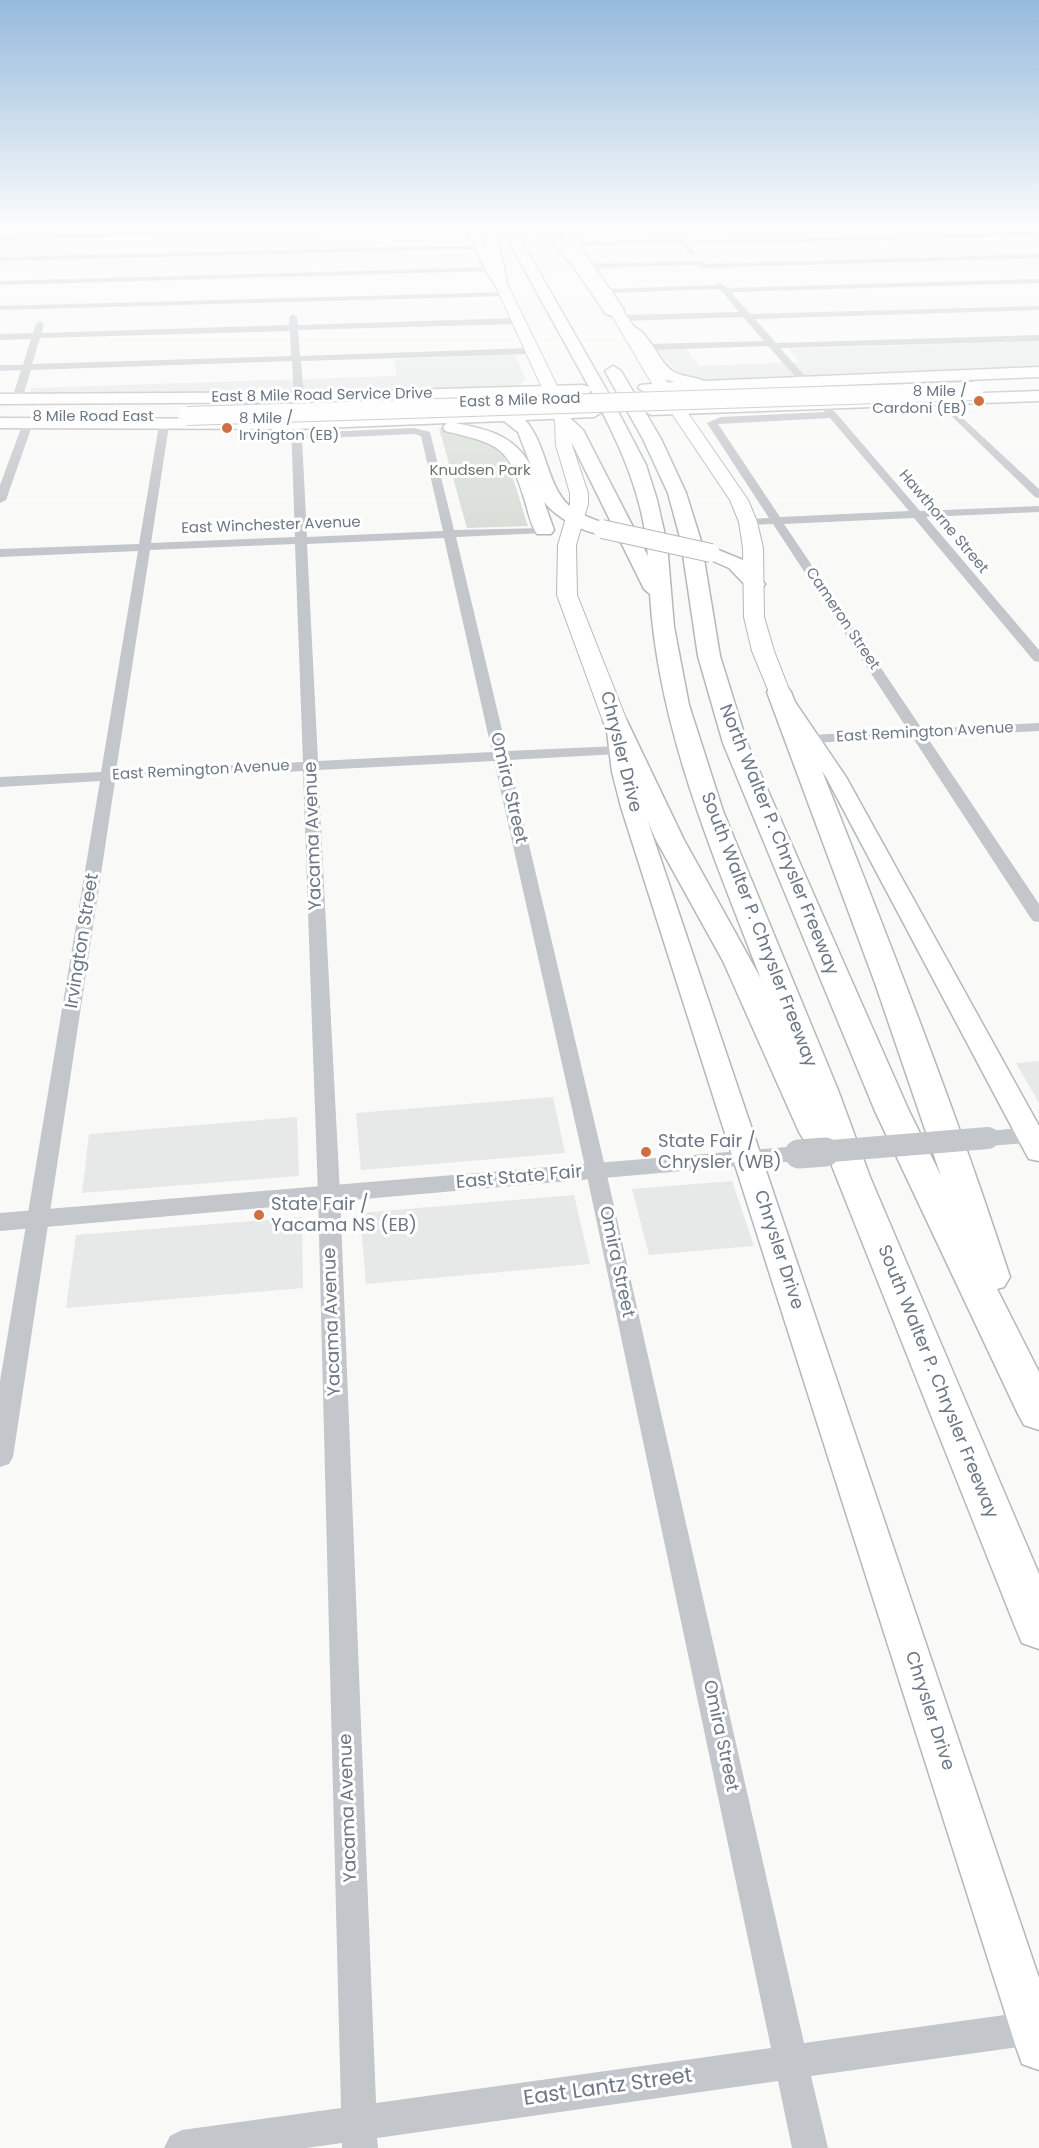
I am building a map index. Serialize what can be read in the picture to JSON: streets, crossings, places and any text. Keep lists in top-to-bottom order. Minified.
{"streets":{"highway":["East 8 Mile Road Service Drive","East 8 Mile Road","8 Mile Road East","North Walter P. Chrysler Freeway","South Walter P. Chrysler Freeway"],"main road":["Chrysler Drive"],"street":["Hawthorne Street","East Winchester Avenue","Cameron Street","East Remington Avenue","Omira Street","Yacama Avenue","Irvington Street","East State Fair","East Lantz Street"]},"crossings":[["East 8 Mile Road Service Drive","Chrysler Drive"],["East 8 Mile Road Service Drive","Omira Street"],["East 8 Mile Road Service Drive","Yacama Avenue"],["East 8 Mile Road Service Drive","Irvington Street"],["East 8 Mile Road","8 Mile Road East"],["Hawthorne Street","Cameron Street"],["East Winchester Avenue","Omira Street"],["East Winchester Avenue","Yacama Avenue"],["East Winchester Avenue","Irvington Street"],["Cameron Street","East Remington Avenue"],["East Remington Avenue","Chrysler Drive"],["East Remington Avenue","Omira Street"],["East Remington Avenue","Yacama Avenue"],["East Remington Avenue","Irvington Street"],["Chrysler Drive","East State Fair"],["Chrysler Drive","East Lantz Street"],["Omira Street","Yacama Avenue"],["Omira Street","East State Fair"],["Omira Street","East Lantz Street"],["Yacama Avenue","East State Fair"],["Yacama Avenue","East Lantz Street"],["Irvington Street","East State Fair"]],"parks":["Knudsen Park"],"places":["8 Mile / Cardoni (EB)","8 Mile / Irvington (EB)","State Fair / Chrysler (WB)","State Fair / Yacama NS (EB)"]}
